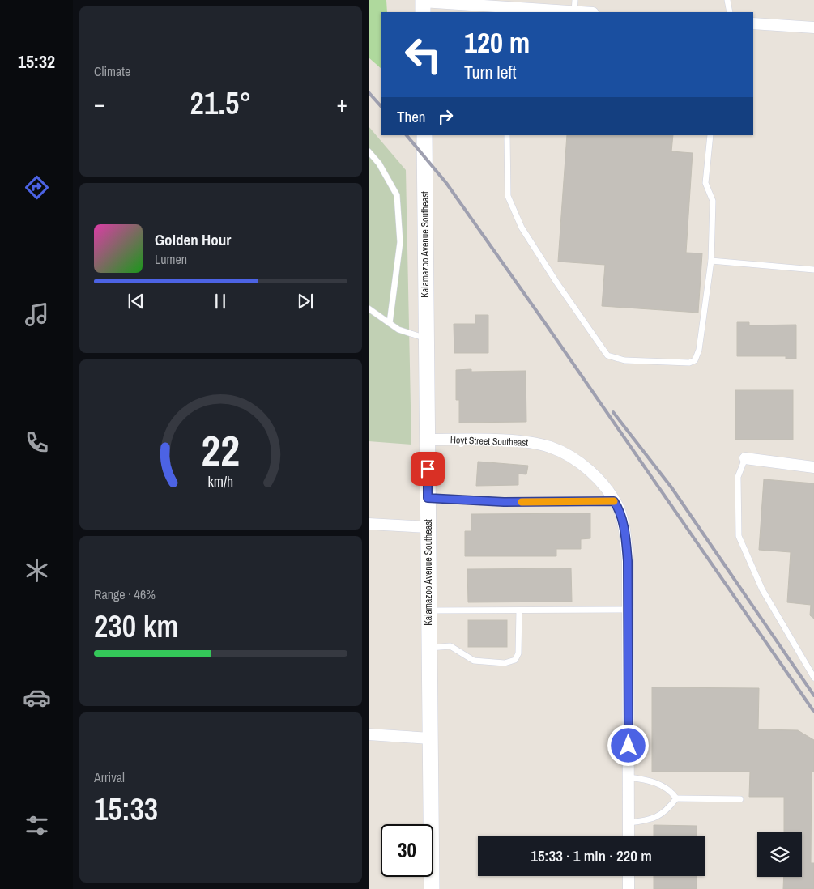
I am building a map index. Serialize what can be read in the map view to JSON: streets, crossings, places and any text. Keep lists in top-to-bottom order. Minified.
{"streets":{"main road":["Kalamazoo Avenue Southeast"],"street":["Hoyt Street Southeast"]},"crossings":[["Kalamazoo Avenue Southeast","Hoyt Street Southeast"]],"page":{"tabs":"15:32","tile":["Climate",["Range · 46%","230 km"],["Arrival","15:33"]],"turn":["120 m","Turn left"],"heat":["−","21.5°","+"],"then":"Then","song":["Golden Hour","Lumen"],"limit":"30","trip":"15:33 · 1 min · 220 m","gauge":["22","km/h"]}}
